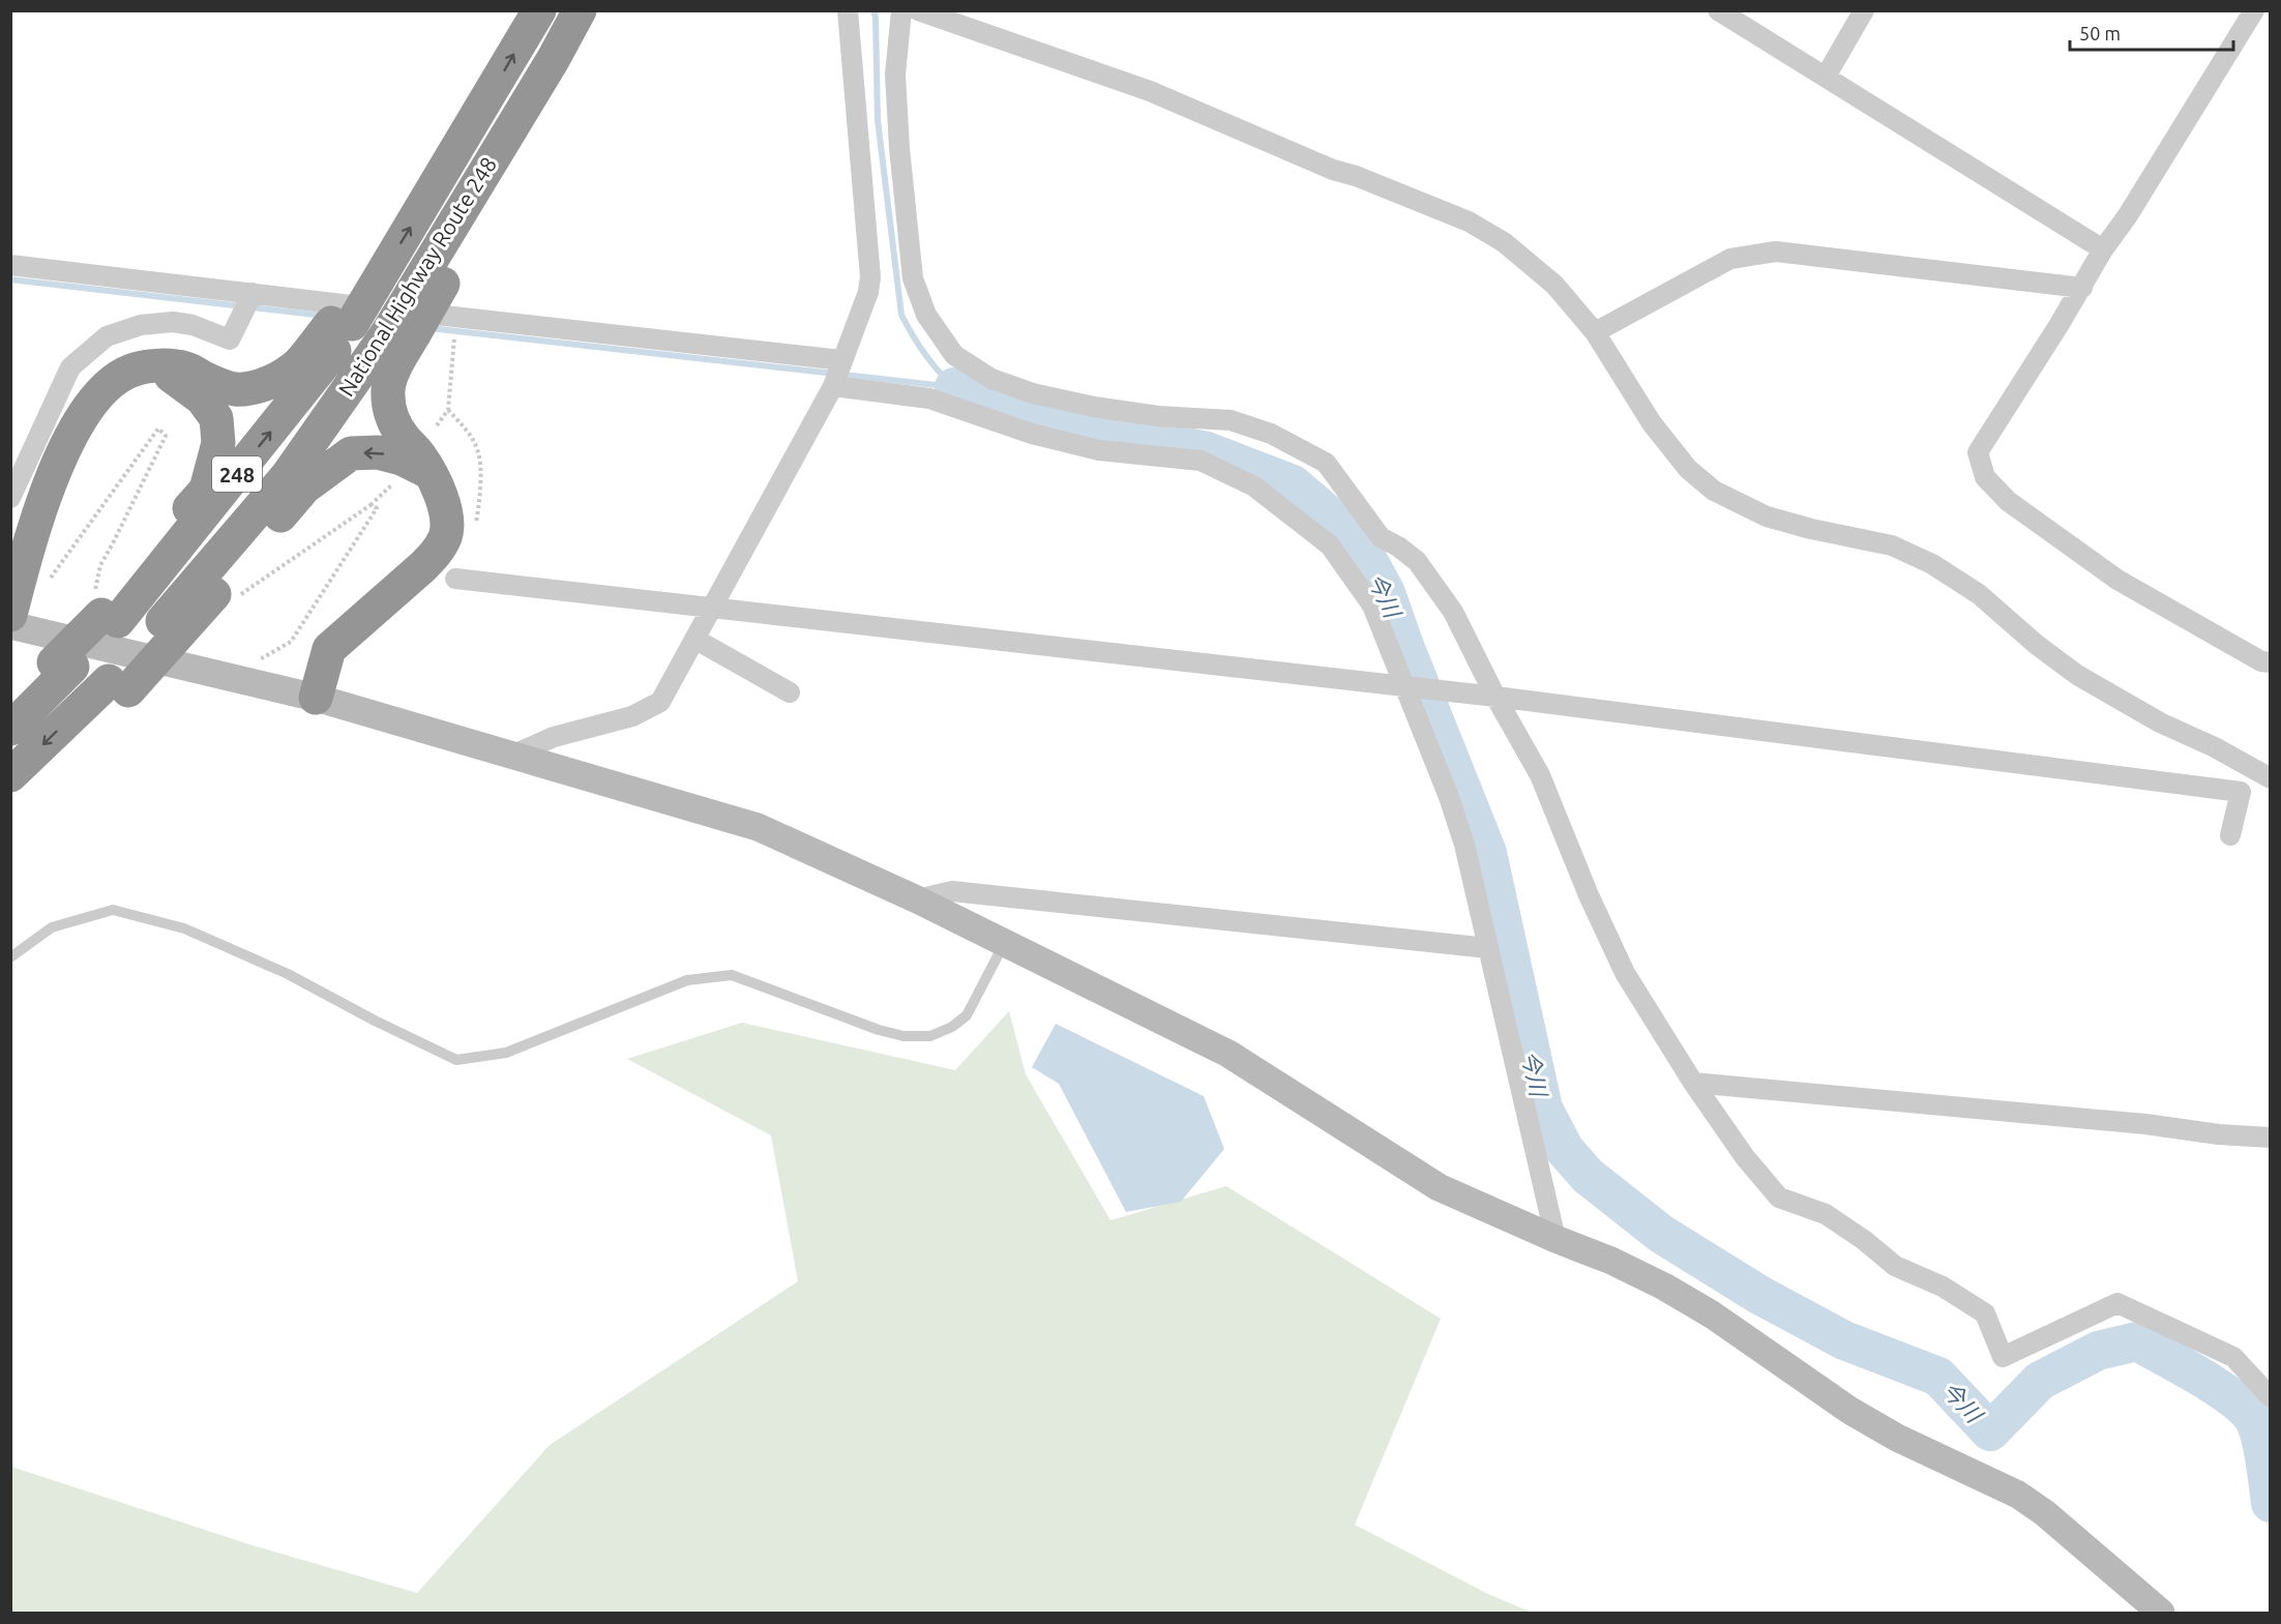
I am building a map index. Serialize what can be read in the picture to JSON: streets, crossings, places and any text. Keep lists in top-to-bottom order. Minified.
{"streets":{"highway":["National Highway Route 248","248"]},"water":["今川"],"scale_bar":"50 m"}
